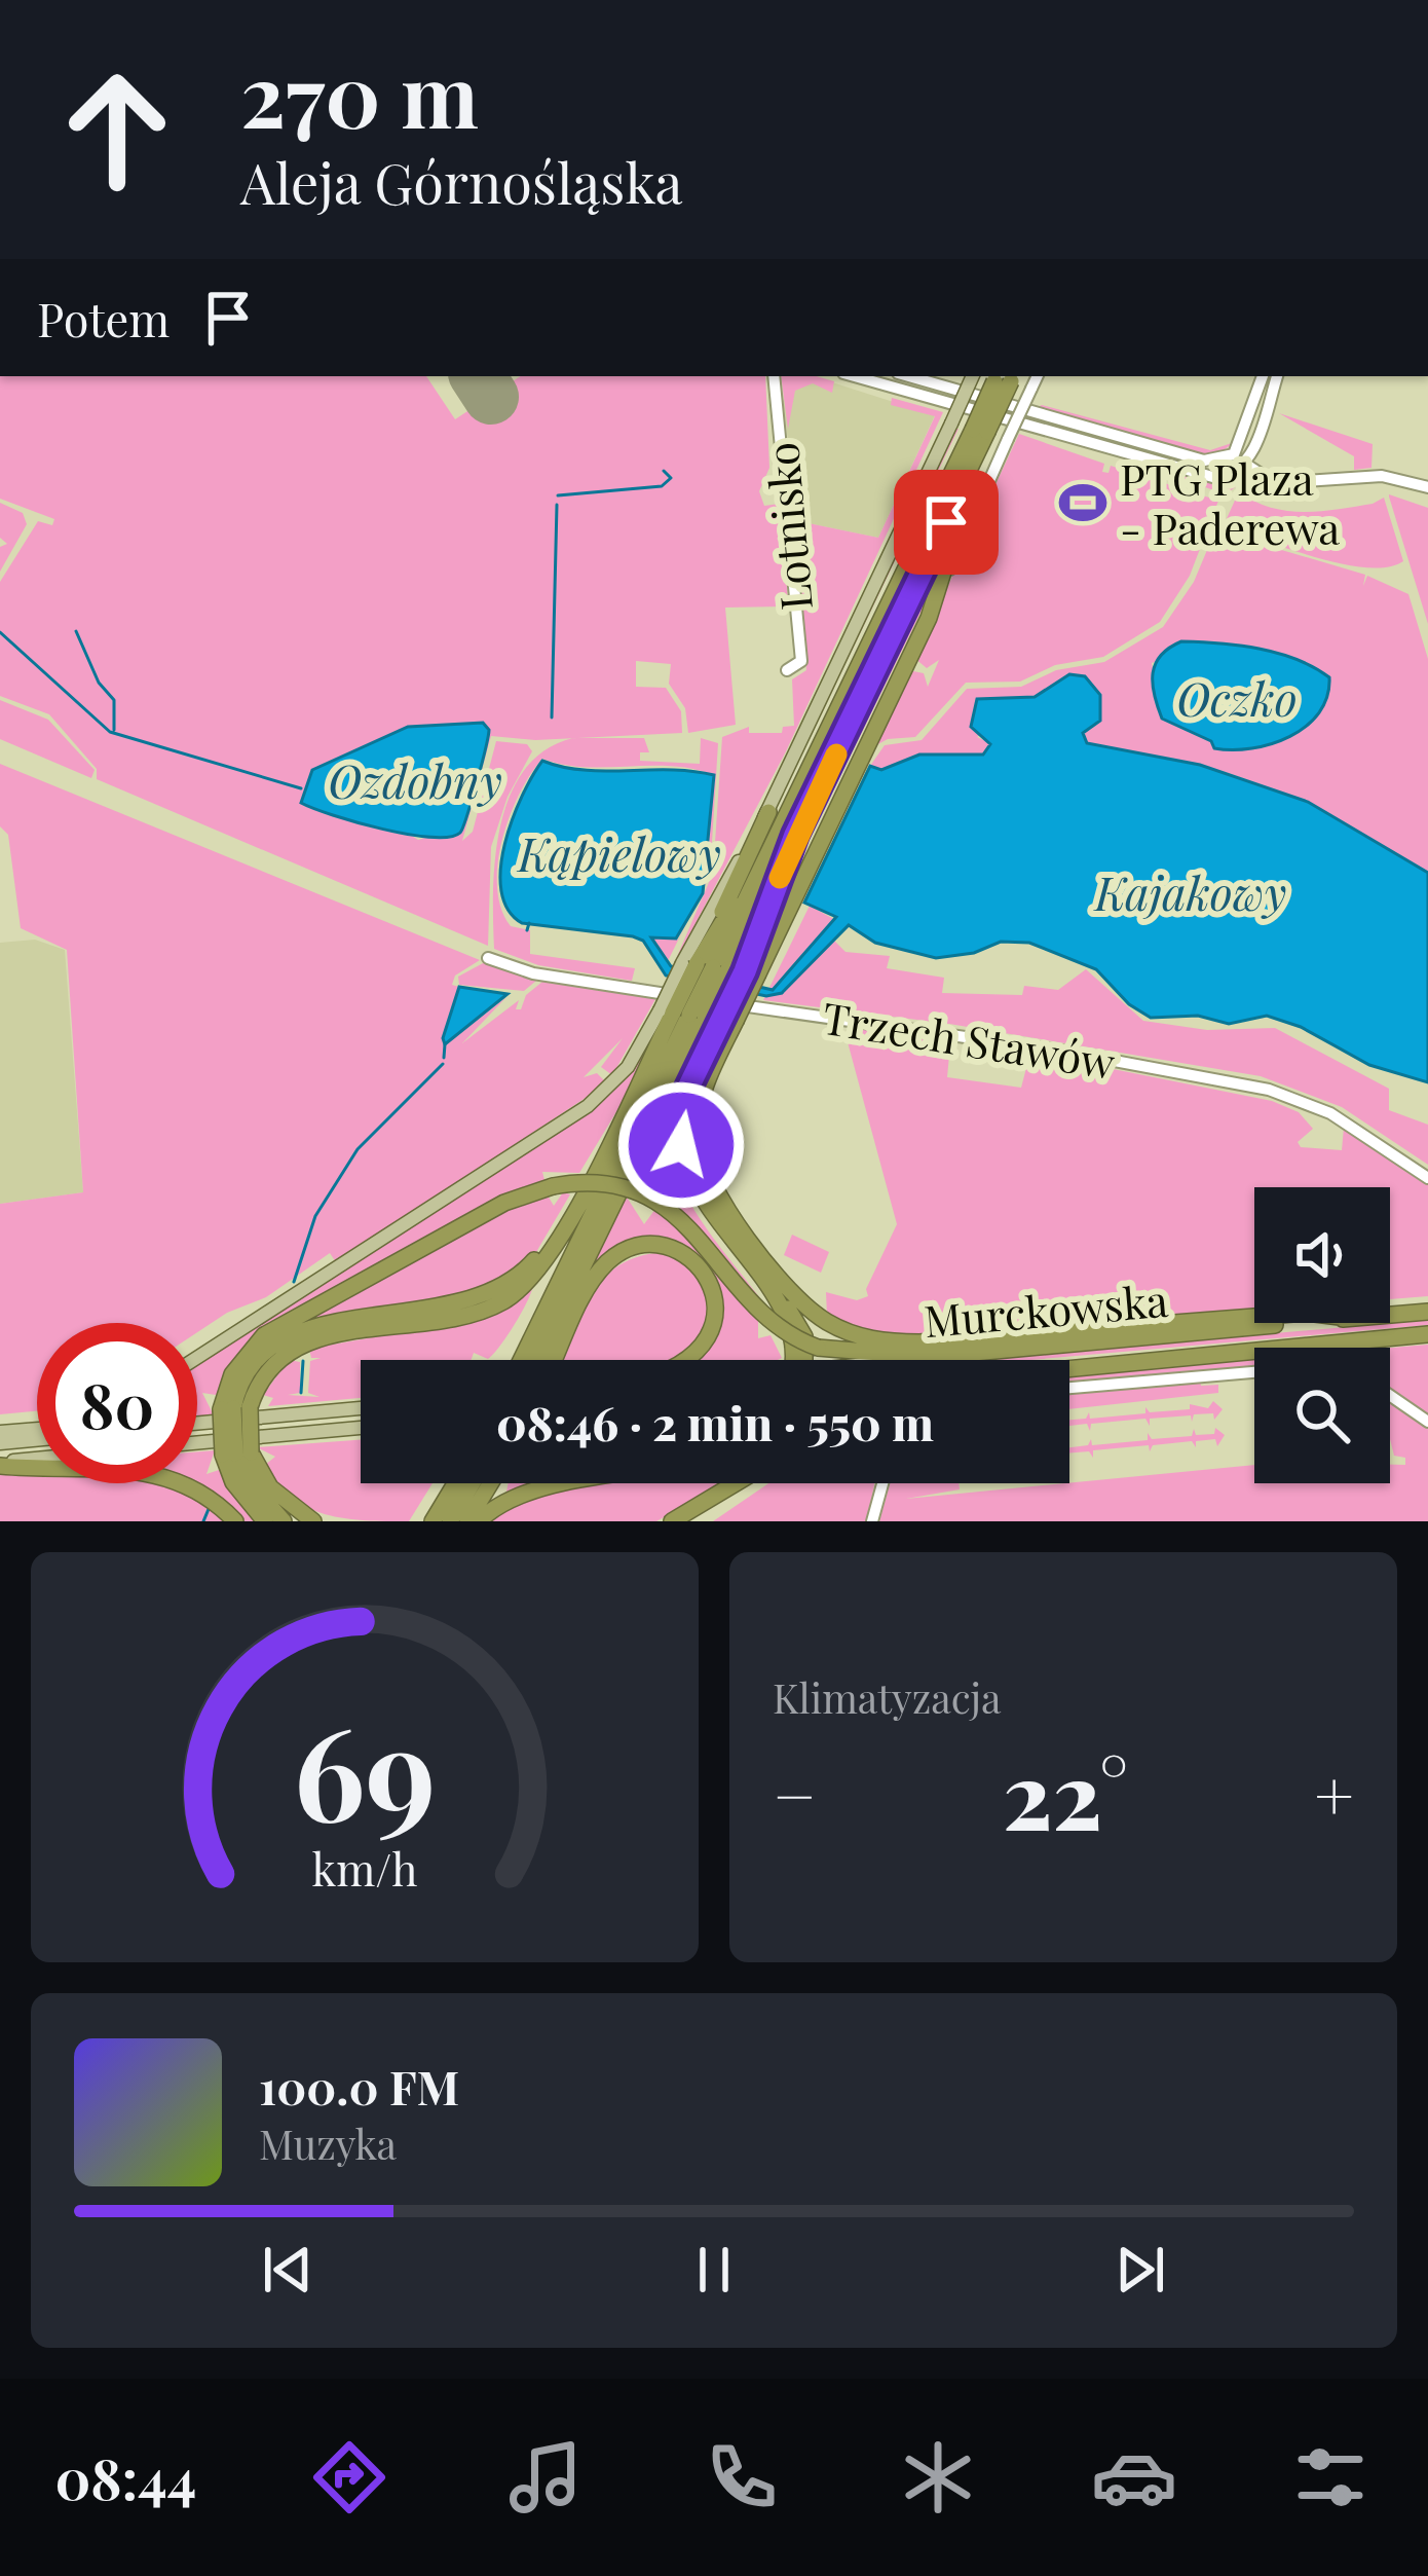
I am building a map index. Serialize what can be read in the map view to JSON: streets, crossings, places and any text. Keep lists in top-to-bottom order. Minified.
{"streets":{"highway":["Murckowska"],"street":["Lotnisko","Trzech Stawów"]},"water":["Oczko","Ozdobny","Kąpielowy","Kajakowy"],"places":{"sports":["PTG Plaza - Paderewa"]},"page":{"turn":["270 m","Aleja Górnośląska"],"then":"Potem","limit":"80","trip":"08:46 · 2 min · 550 m","tile":"Klimatyzacja","heat":["−","22°","+"],"song":["100.0 FM","Muzyka"],"tabs":"08:44","gauge":["69","km/h"]}}
